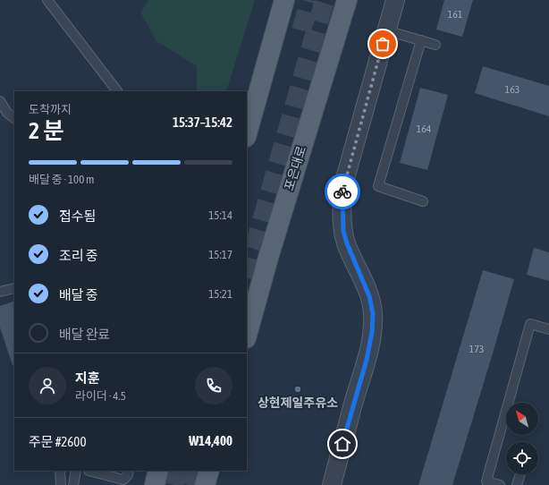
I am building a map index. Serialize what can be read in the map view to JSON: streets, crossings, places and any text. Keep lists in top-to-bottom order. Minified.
{"streets":{"main road":["포은대로"]},"places":["상현제일주유소"],"house_numbers":["161","163","164","173"],"north":"top left","page":{"heading":["2 분","도착까지","15:37–15:42"],"panel":["지훈","라이더 · 4.5","주문 #2600","₩14,400"],"bar":"배달 중 · 100 m","list":[["접수됨","15:14"],["조리 중","15:17"],["배달 중","15:21"],"배달 완료"]}}
